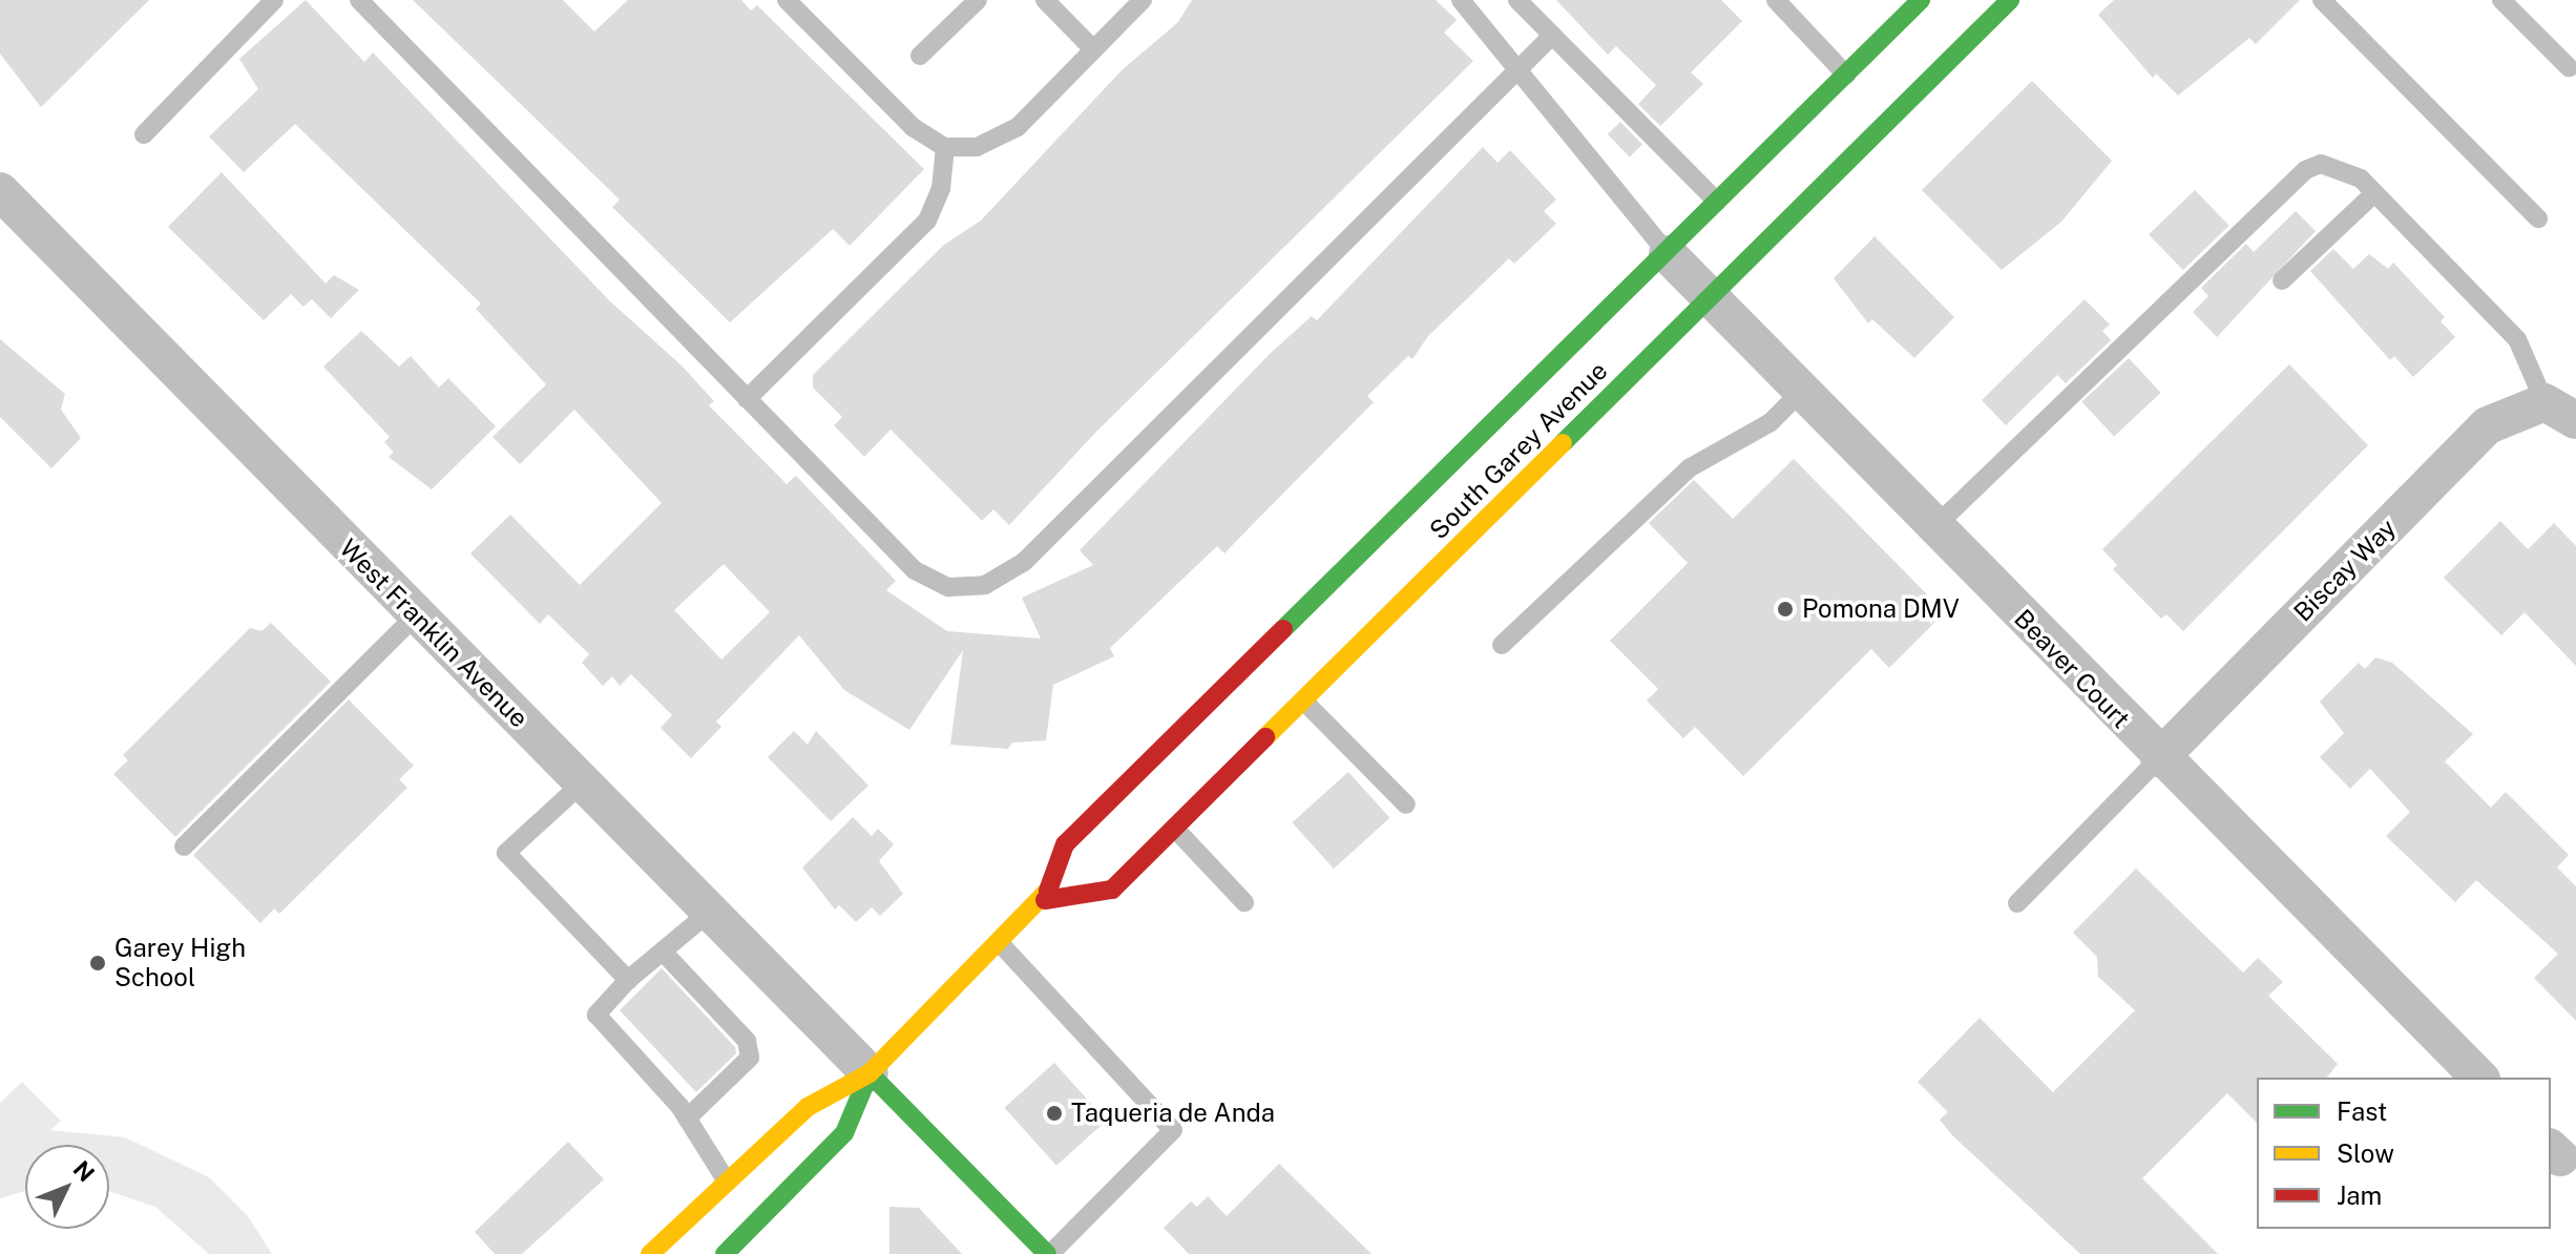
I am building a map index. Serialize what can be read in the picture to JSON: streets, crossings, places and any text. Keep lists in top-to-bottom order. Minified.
{"streets":{"main road":["South Garey Avenue"],"street":["Biscay Way","West Franklin Avenue","Beaver Court"]},"crossings":[["South Garey Avenue","West Franklin Avenue"],["South Garey Avenue","Beaver Court"],["Biscay Way","Beaver Court"]],"places":["Pomona DMV","Garey High School","Taqueria de Anda"],"legend":["Fast","Slow","Jam"],"north":"top right"}
